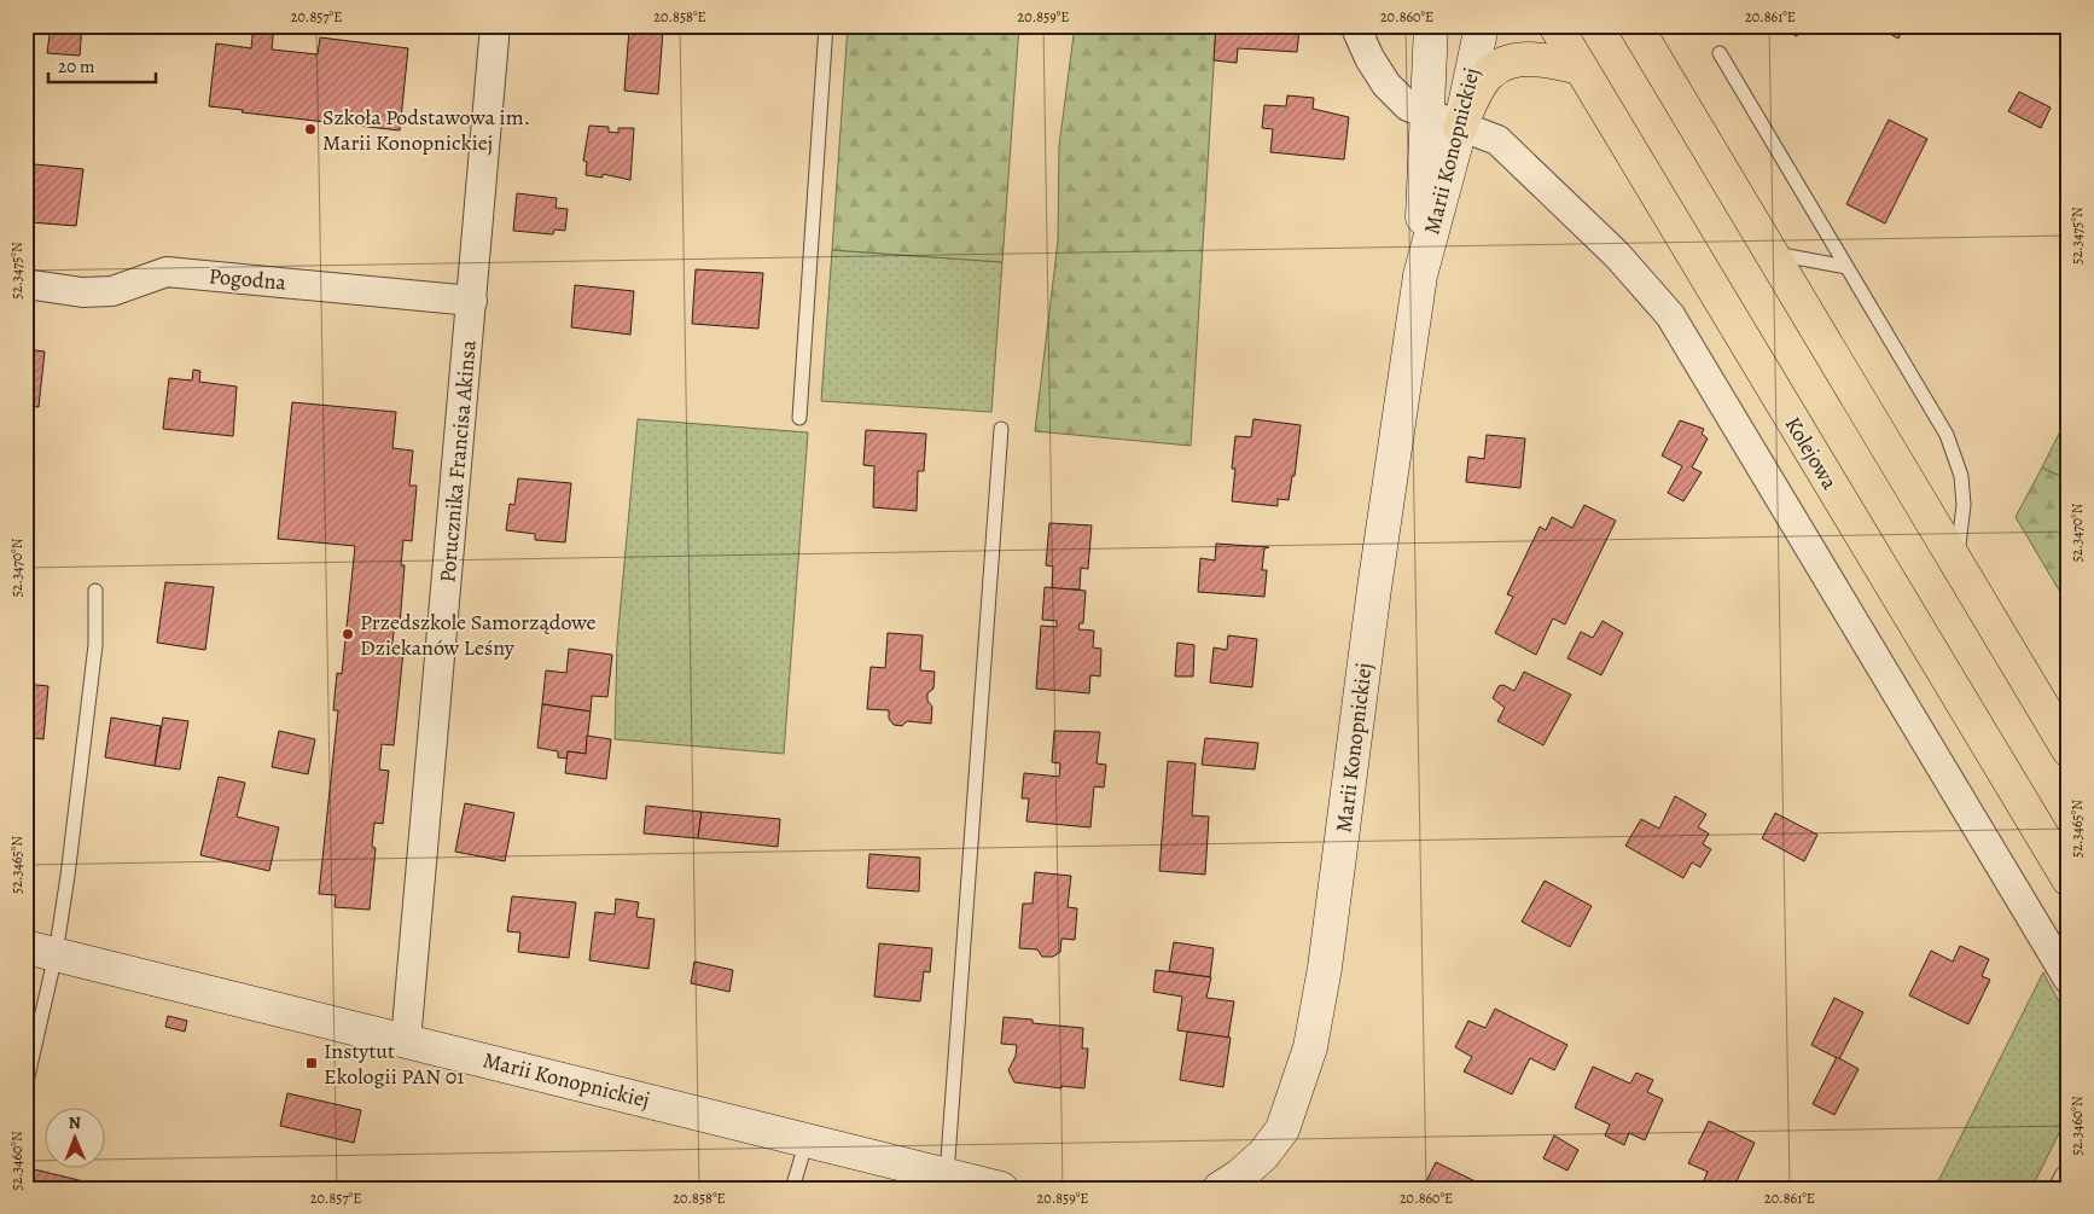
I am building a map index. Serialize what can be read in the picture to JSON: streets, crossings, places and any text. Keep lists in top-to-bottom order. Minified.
{"streets":{"highway":["Kolejowa"],"street":["Marii Konopnickiej","Pogodna","Porucznika Francisa Akinsa"]},"crossings":[["Marii Konopnickiej","Porucznika Francisa Akinsa"],["Pogodna","Porucznika Francisa Akinsa"]],"places":{"other":["Szkoła Podstawowa im. Marii Konopnickiej","Przedszkole Samorządowe Dziekanów Leśny"],"transit":["Instytut Ekologii PAN 01"]},"scale_bar":"20 m","north":"top","coordinates":["20.857°E","20.858°E","20.859°E","20.860°E","20.861°E","52.3475°N","52.3470°N","52.3465°N","52.3460°N"]}
